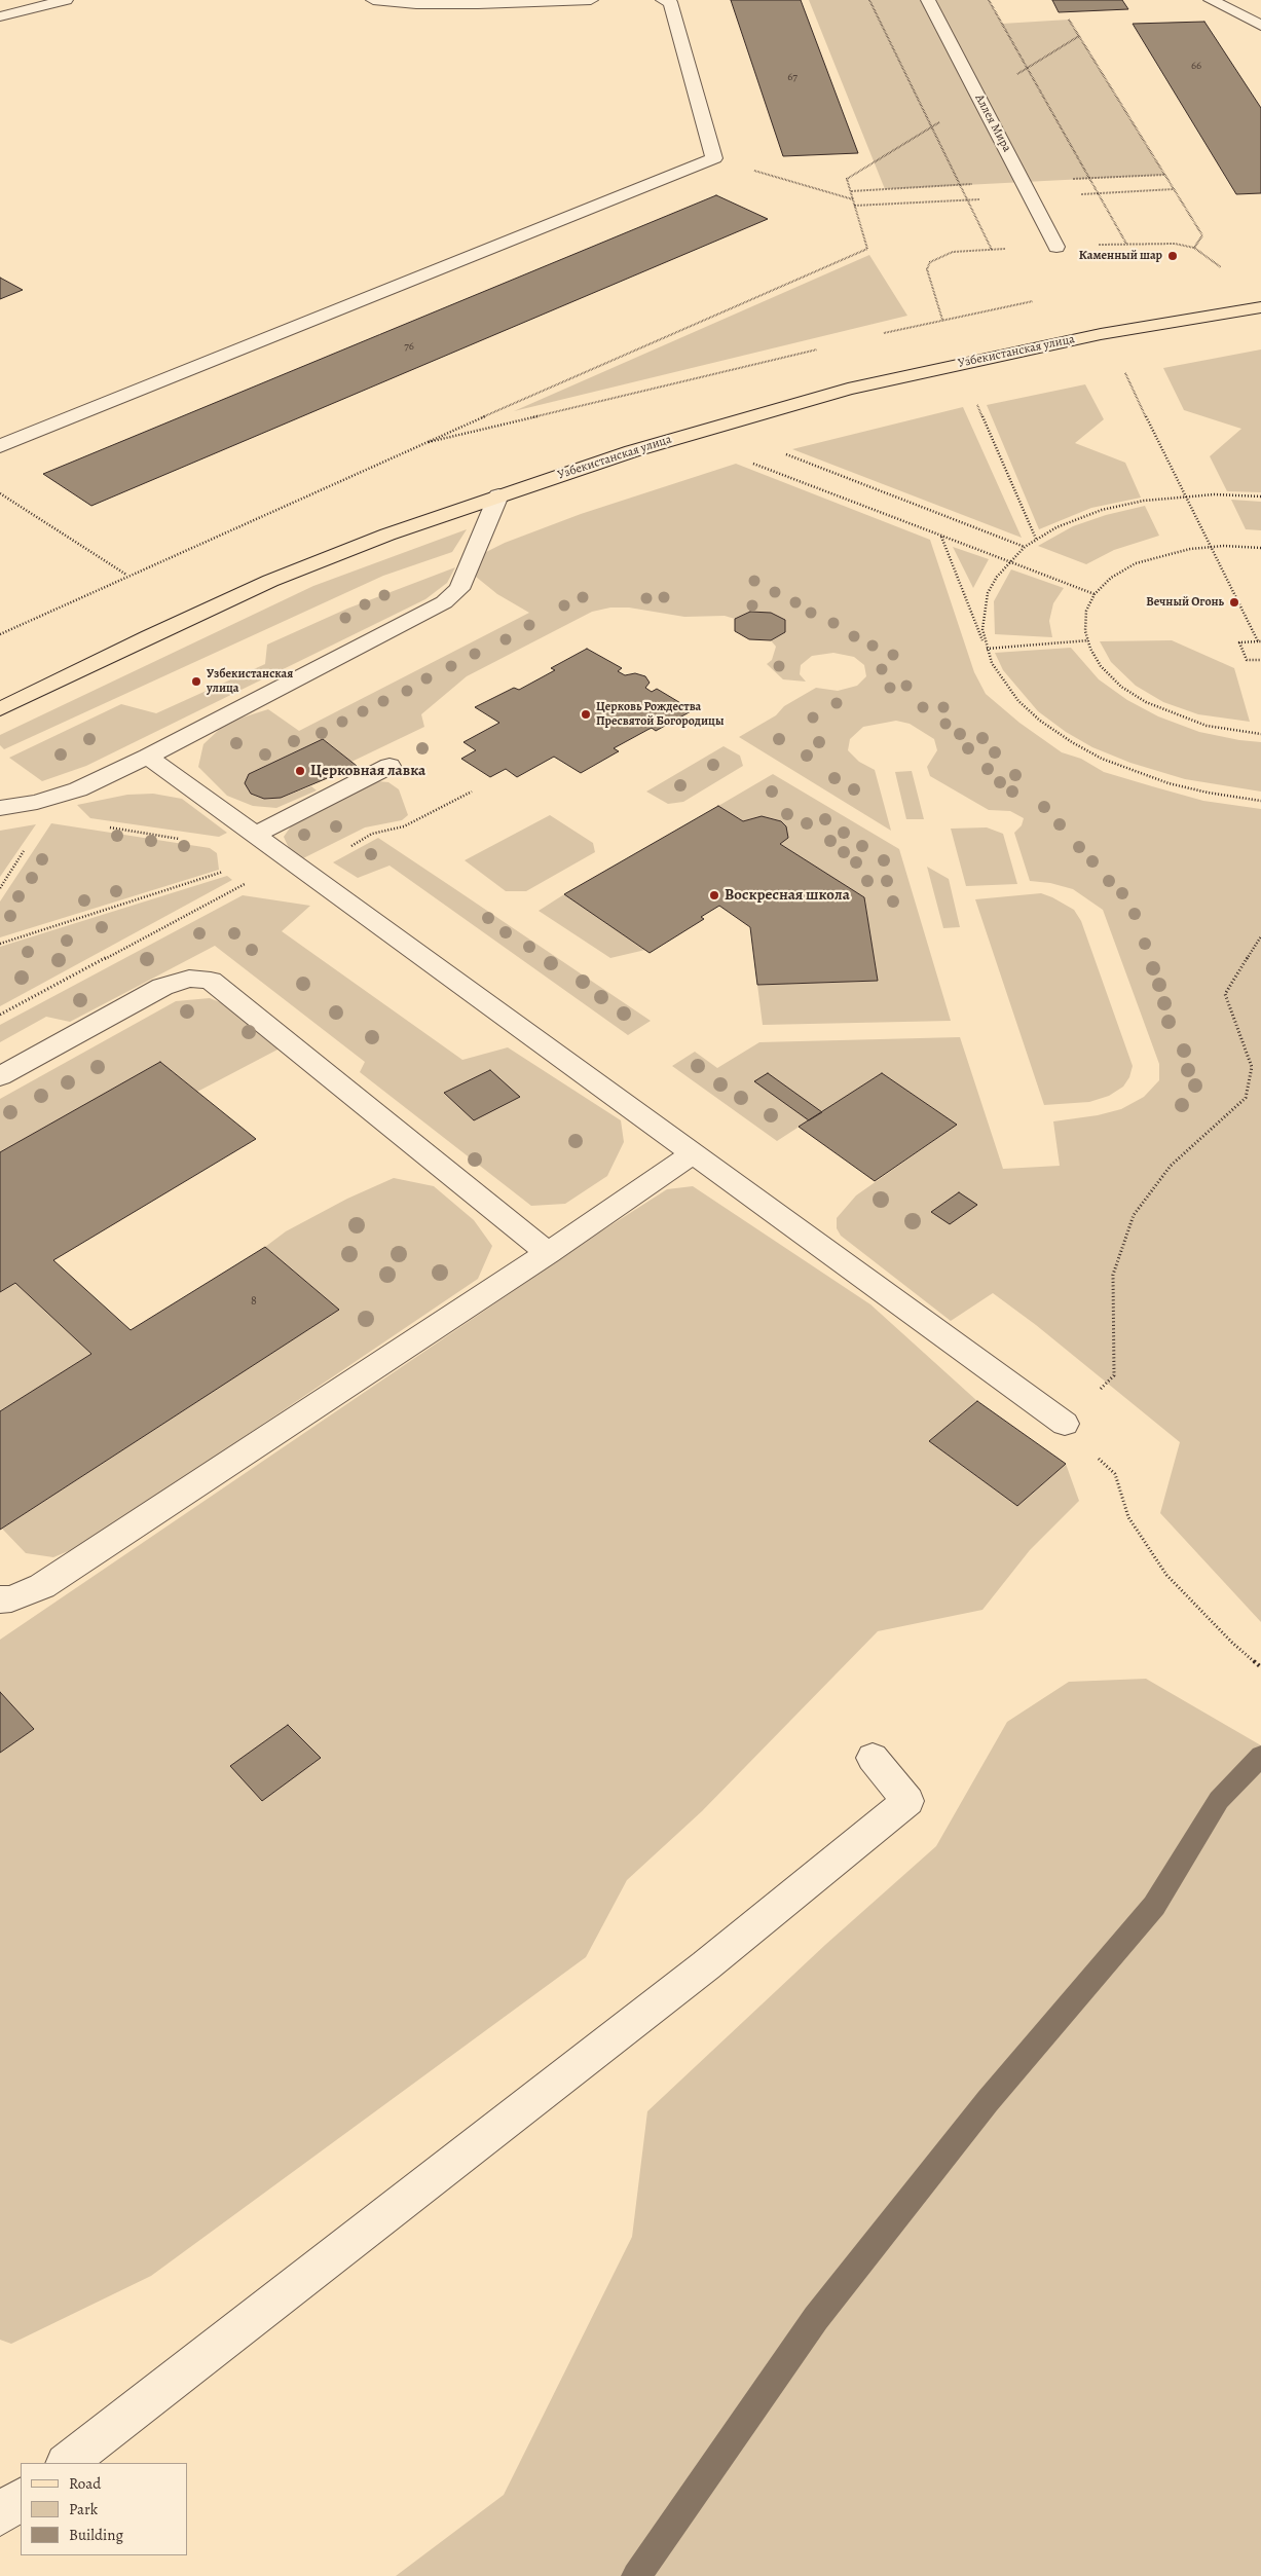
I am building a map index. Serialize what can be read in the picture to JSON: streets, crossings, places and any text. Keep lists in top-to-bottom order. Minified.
{"streets":{"main road":["Узбекистанская улица"],"street":["Аллея Мира"]},"places":["Каменный шар","Вечный Огонь","Узбекистанская улица","Церковь Рождества Пресвятой Богородицы","Церковная лавка","Воскресная школа"],"house_numbers":["66","67","76","8"],"legend":["Road","Park","Building"]}
